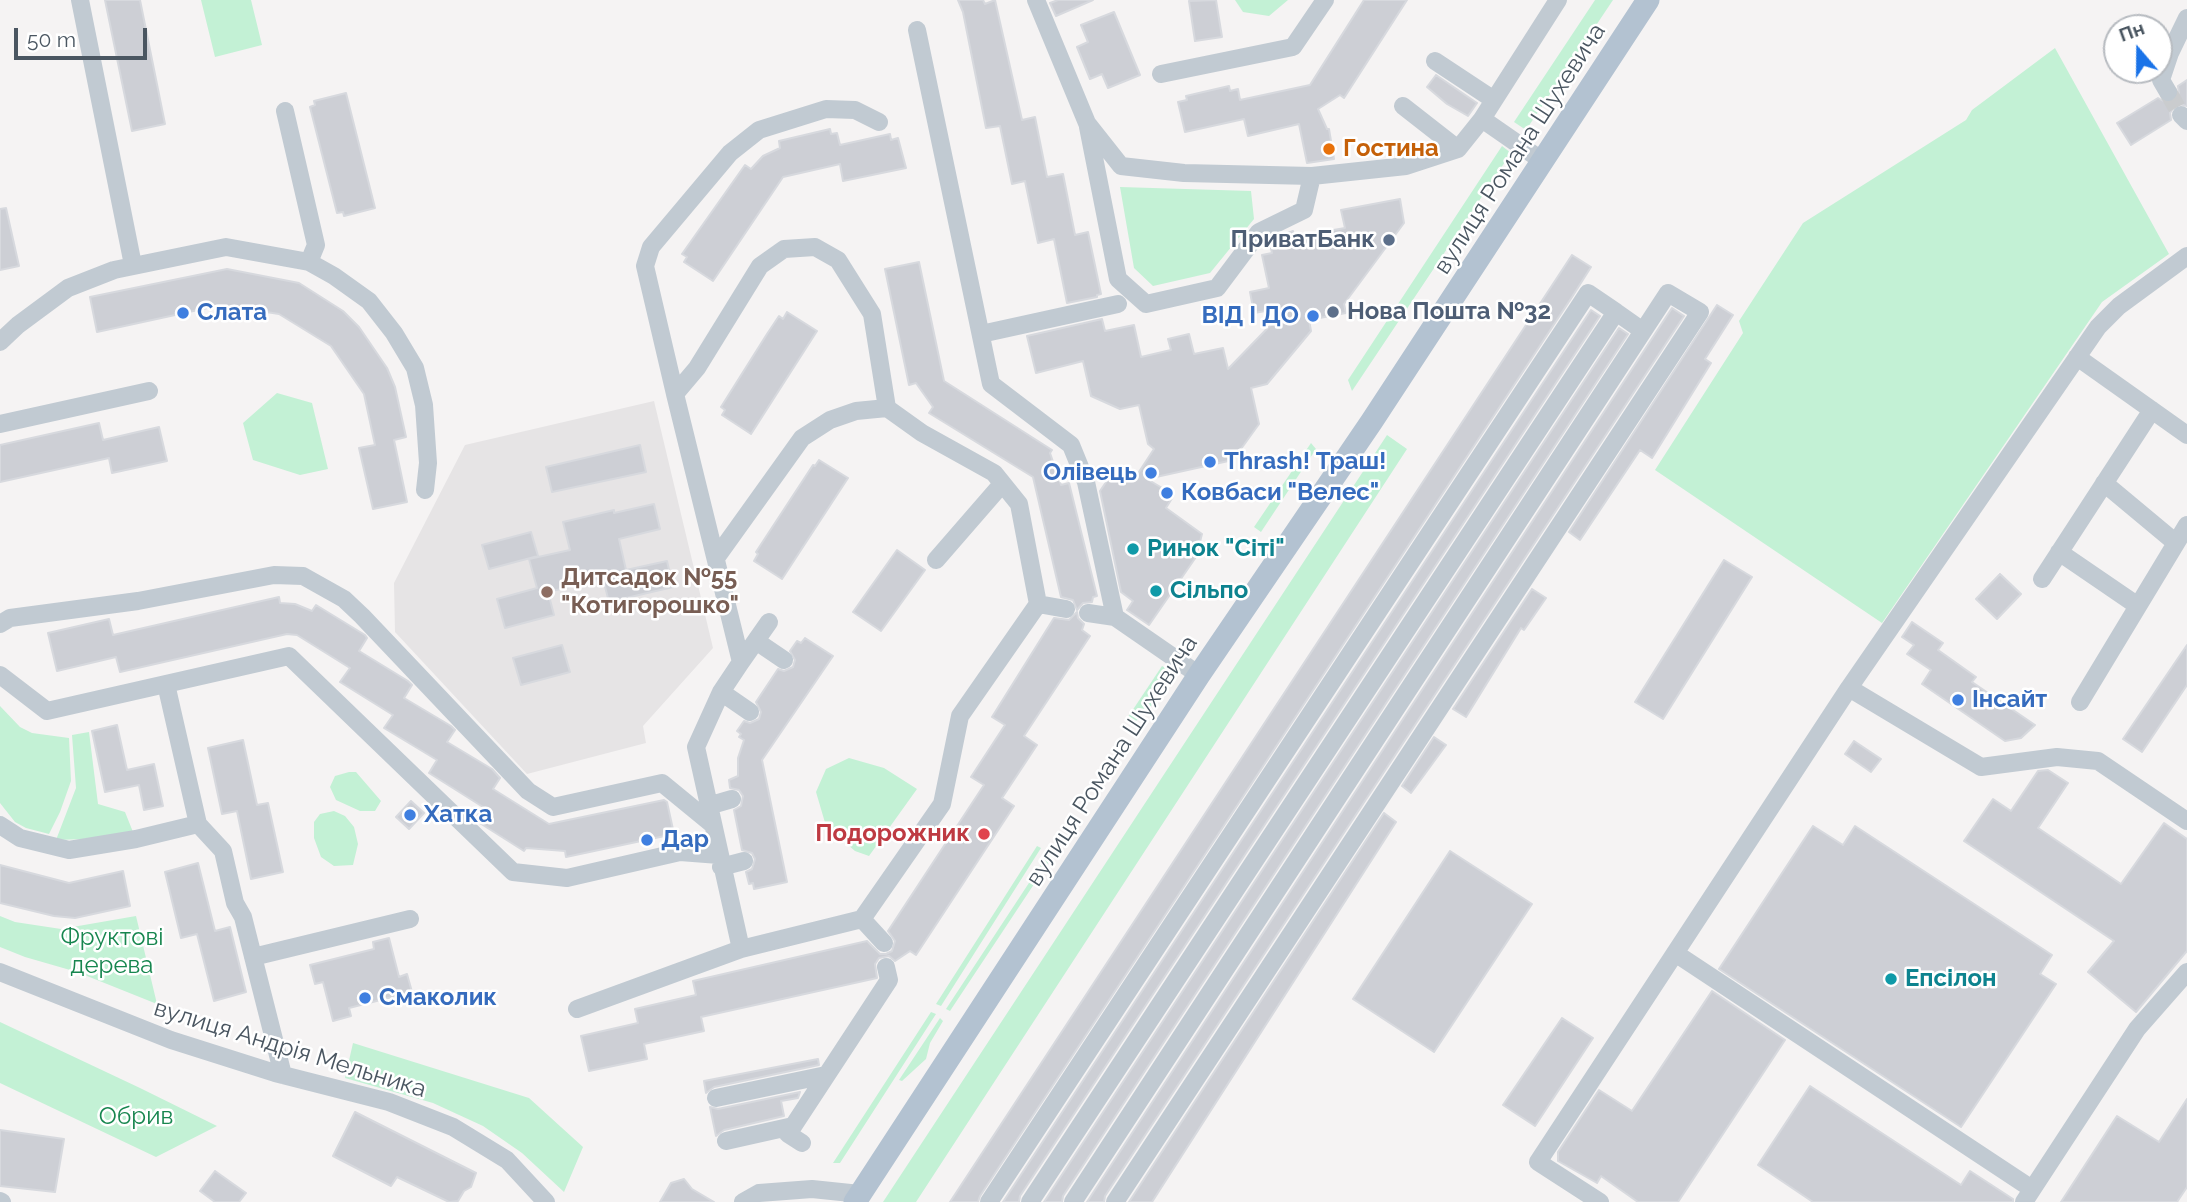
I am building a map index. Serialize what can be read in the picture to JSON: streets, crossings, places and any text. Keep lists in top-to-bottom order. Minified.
{"streets":{"main road":["вулиця Романа Шухевича"],"street":["вулиця Андрія Мельника"]},"parks":["Фруктові дерева","Обрив"],"places":["Гостина","ПриватБанк","Нова Пошта №32","Слата","ВІД І ДО","Thrash! Траш!","Олівець","Ковбаси \"Велес\"","Ринок \"Сіті\"","Сільпо","Дитсадок №55 \"Котигорошко\"","Інсайт","Хатка","Подорожник","Дар","Епсілон","Смаколик"],"scale_bar":"50 m","north":"top"}
